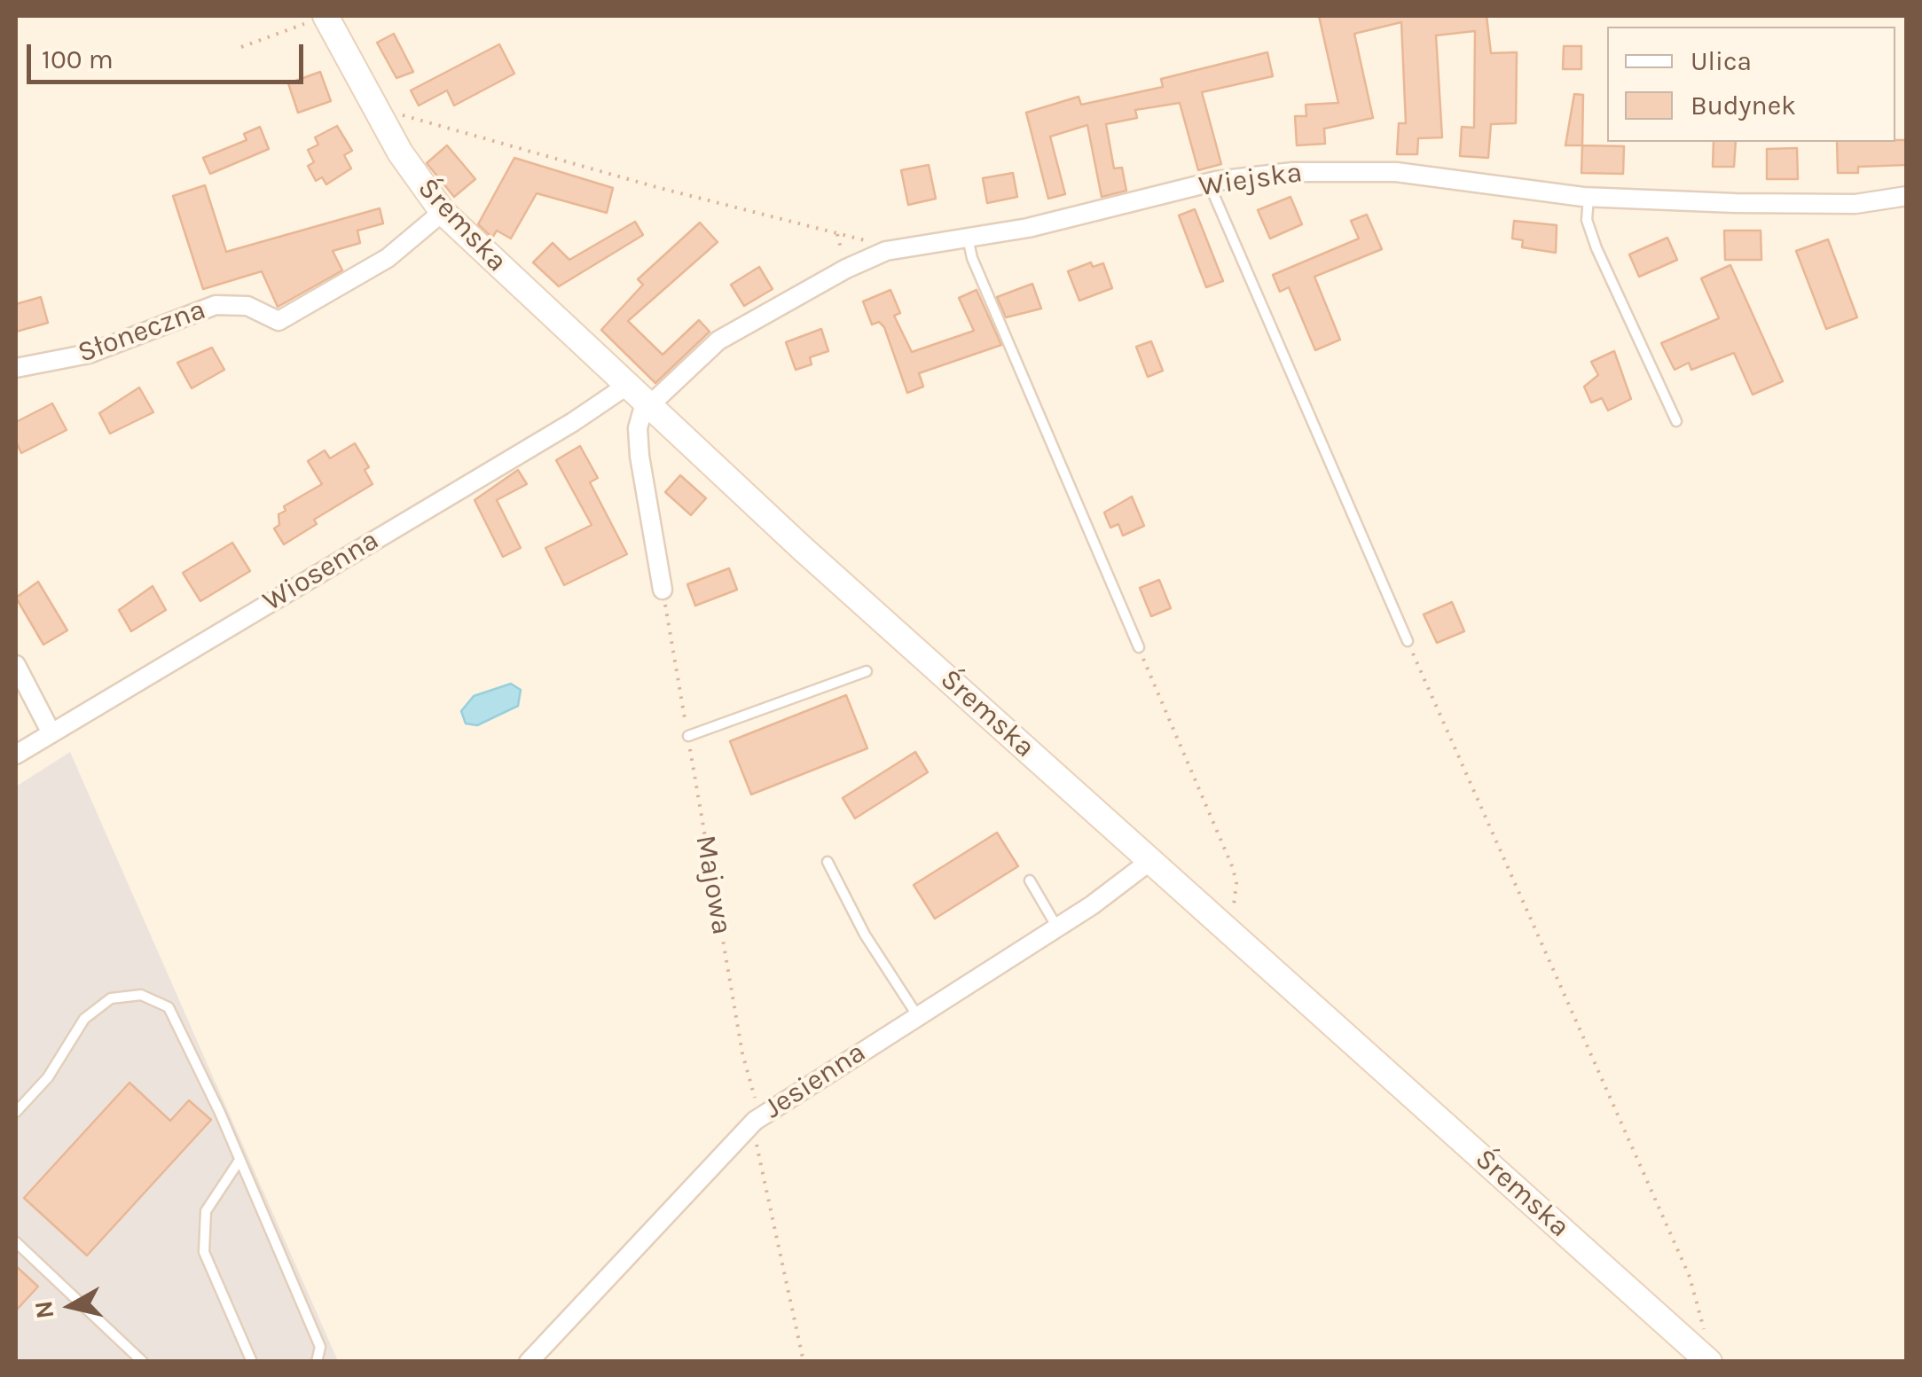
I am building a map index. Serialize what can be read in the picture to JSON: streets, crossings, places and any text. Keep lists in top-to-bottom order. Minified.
{"streets":{"main road":["Śremska"],"street":["Wiejska","Słoneczna","Wiosenna","Jesienna"],"path":["Majowa"]},"crossings":[["Wiejska","Śremska"],["Śremska","Słoneczna"],["Śremska","Wiosenna"],["Śremska","Jesienna"],["Majowa","Jesienna"]],"legend":["Ulica","Budynek"],"scale_bar":"100 m","north":"left"}
